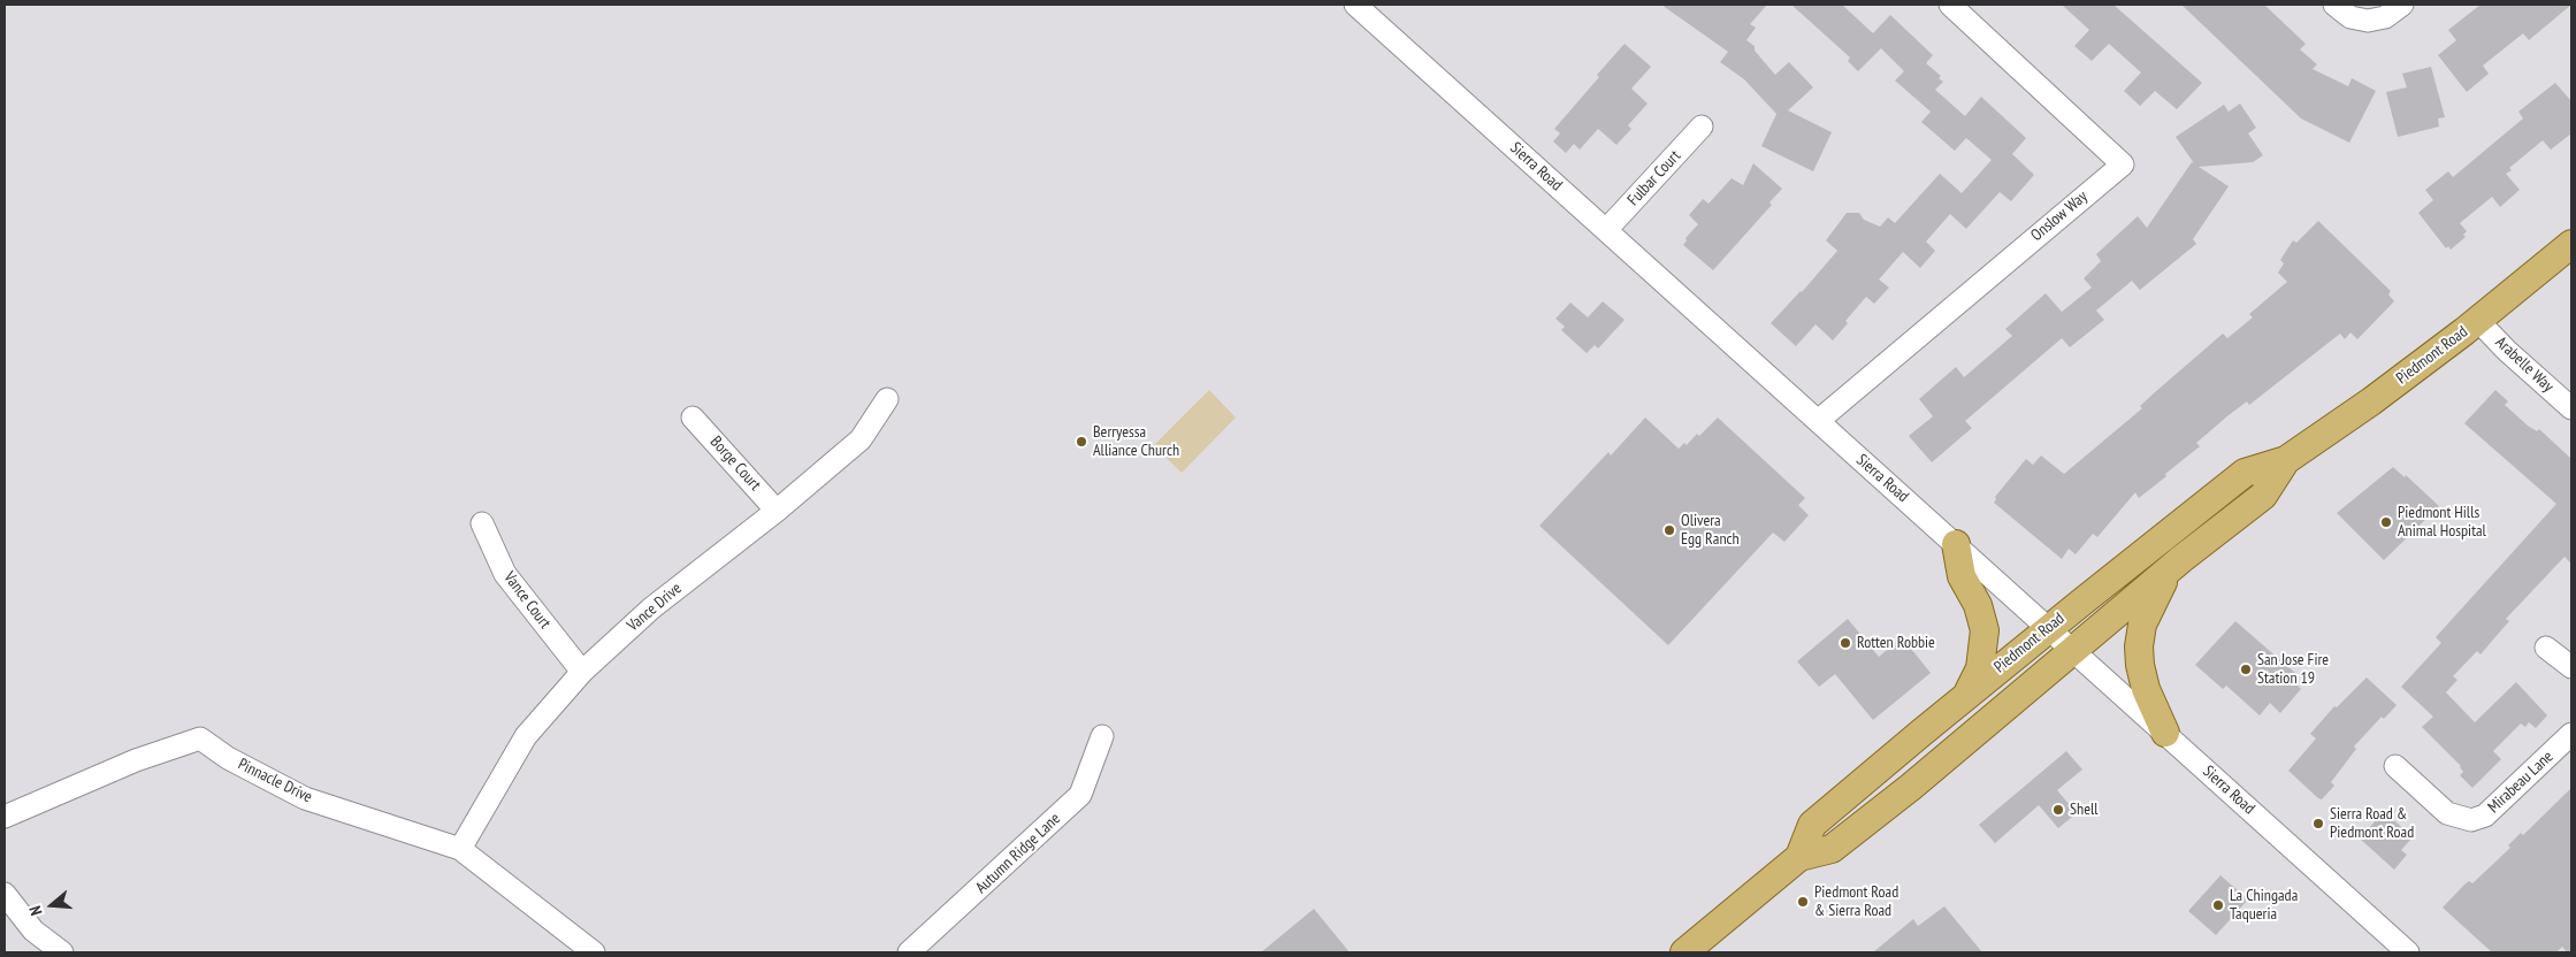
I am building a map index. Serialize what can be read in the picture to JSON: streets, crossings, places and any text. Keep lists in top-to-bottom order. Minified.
{"streets":{"main road":["Piedmont Road"],"street":["Sierra Road","Fulbar Court","Onslow Way","Arabelle Way","Borge Court","Vance Court","Vance Drive","Pinnacle Drive","Mirabeau Lane","Autumn Ridge Lane"]},"crossings":[["Sierra Road","Fulbar Court"],["Sierra Road","Onslow Way"],["Sierra Road","Piedmont Road"],["Piedmont Road","Arabelle Way"],["Borge Court","Vance Drive"],["Vance Court","Vance Drive"],["Vance Drive","Pinnacle Drive"]],"places":["Berryessa Alliance Church","Piedmont Hills Animal Hospital","Olivera Egg Ranch","Rotten Robbie","San Jose Fire Station 19","Shell","Sierra Road & Piedmont Road","Piedmont Road & Sierra Road","La Chingada Taqueria"],"north":"left"}
